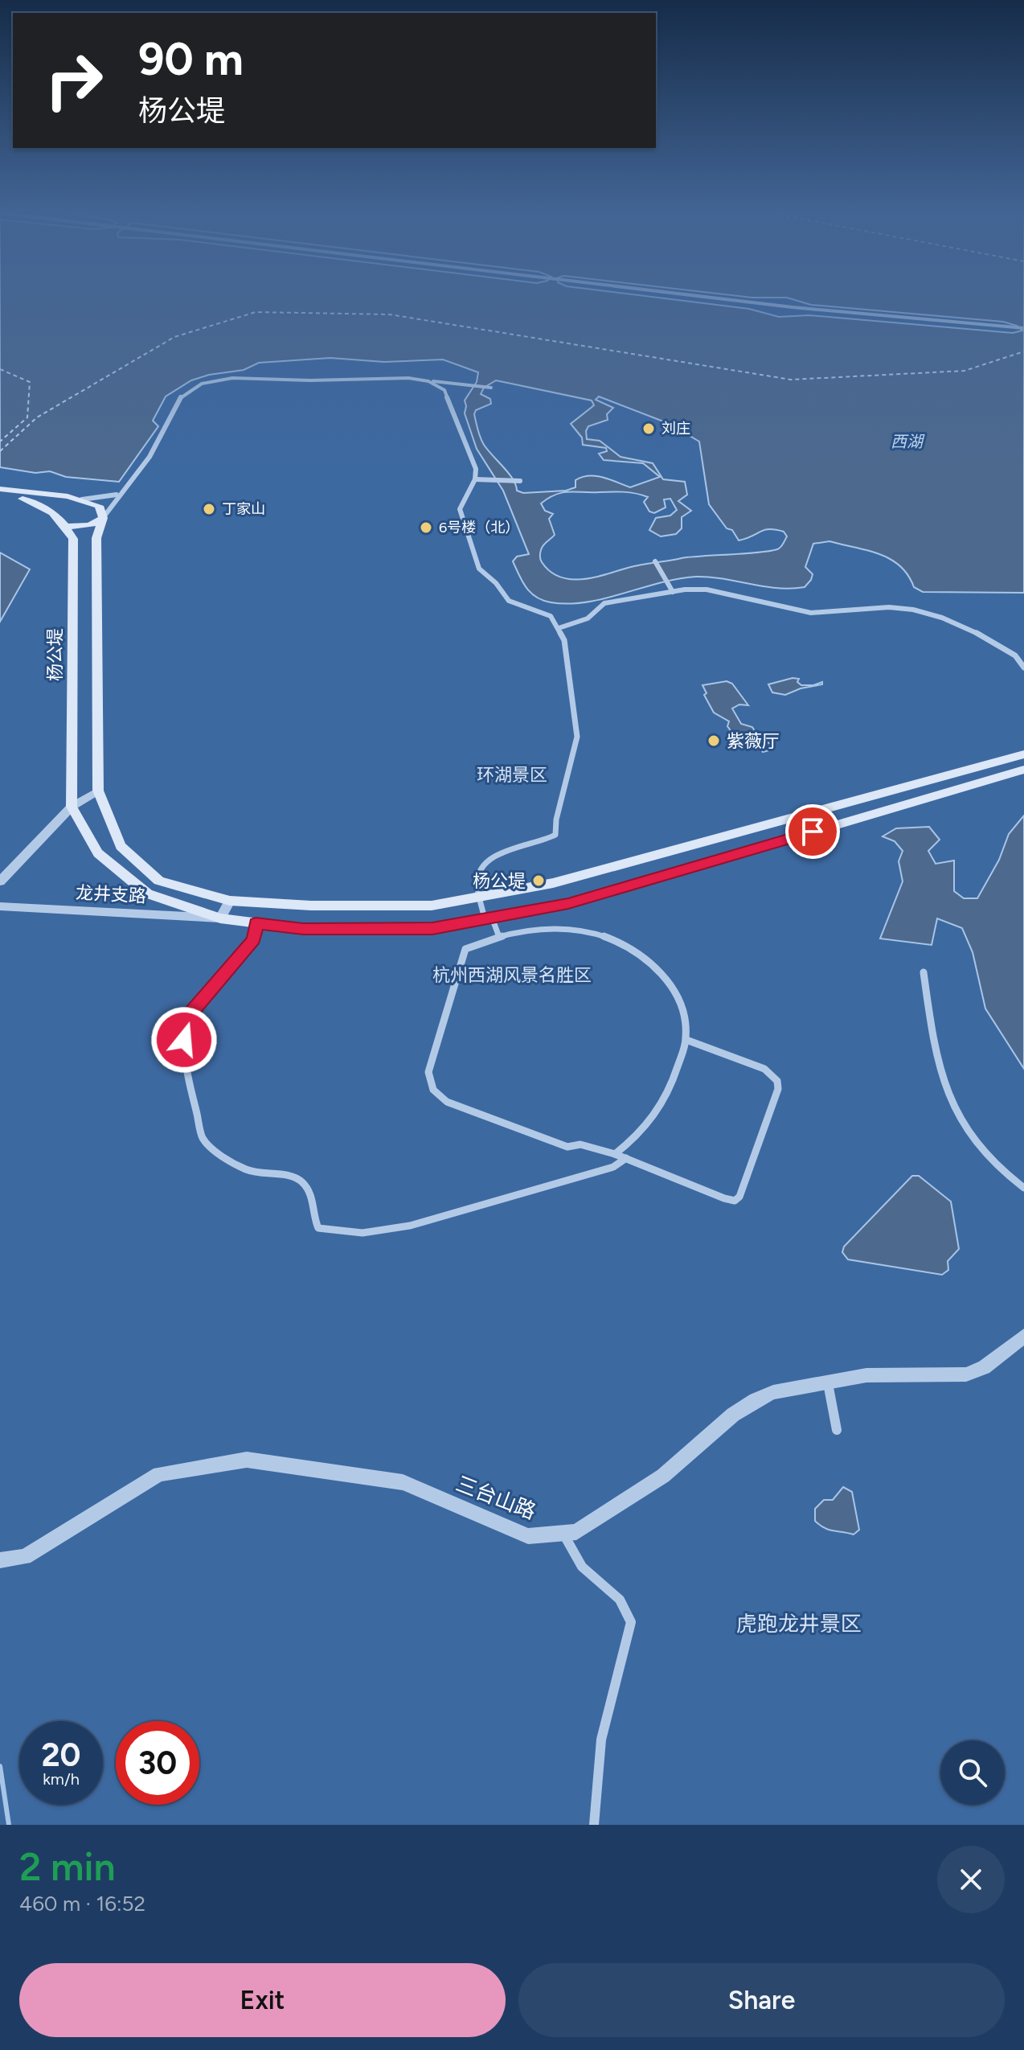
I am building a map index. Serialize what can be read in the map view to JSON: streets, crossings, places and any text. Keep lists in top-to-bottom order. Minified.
{"streets":{"main road":["杨公堤"],"street":["龙井支路","三台山路"]},"crossings":[["杨公堤","龙井支路"]],"water":["西湖"],"parks":["环湖景区","杭州西湖风景名胜区","虎跑龙井景区"],"places":["刘庄","丁家山","6号楼（北）","紫薇厅","杨公堤"],"page":{"turn":["90 m","杨公堤"],"speed":"20 km/h","limit":"30","heading":["2 min","460 m · 16:52"],"buttons":["Exit","Share"]}}
